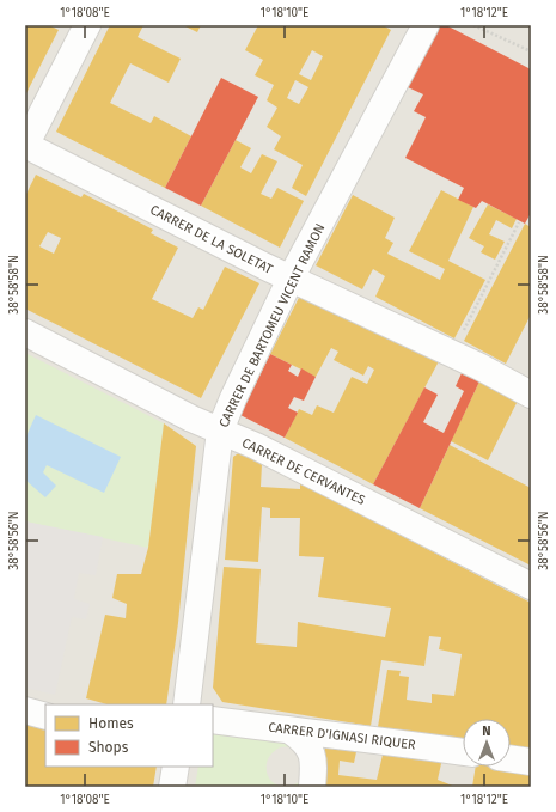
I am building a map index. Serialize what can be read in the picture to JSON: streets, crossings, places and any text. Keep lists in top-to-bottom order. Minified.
{"streets":{"street":["CARRER DE LA SOLETAT","CARRER DE BARTOMEU VICENT RAMON","CARRER DE CERVANTES","CARRER D'IGNASI RIQUER"]},"crossings":[["CARRER DE LA SOLETAT","CARRER DE BARTOMEU VICENT RAMON"],["CARRER DE BARTOMEU VICENT RAMON","CARRER DE CERVANTES"]],"legend":["Homes","Shops"],"north":"top","coordinates":["1°18'08\"E","1°18'10\"E","1°18'12\"E","38°58'58\"N","38°58'56\"N"]}
